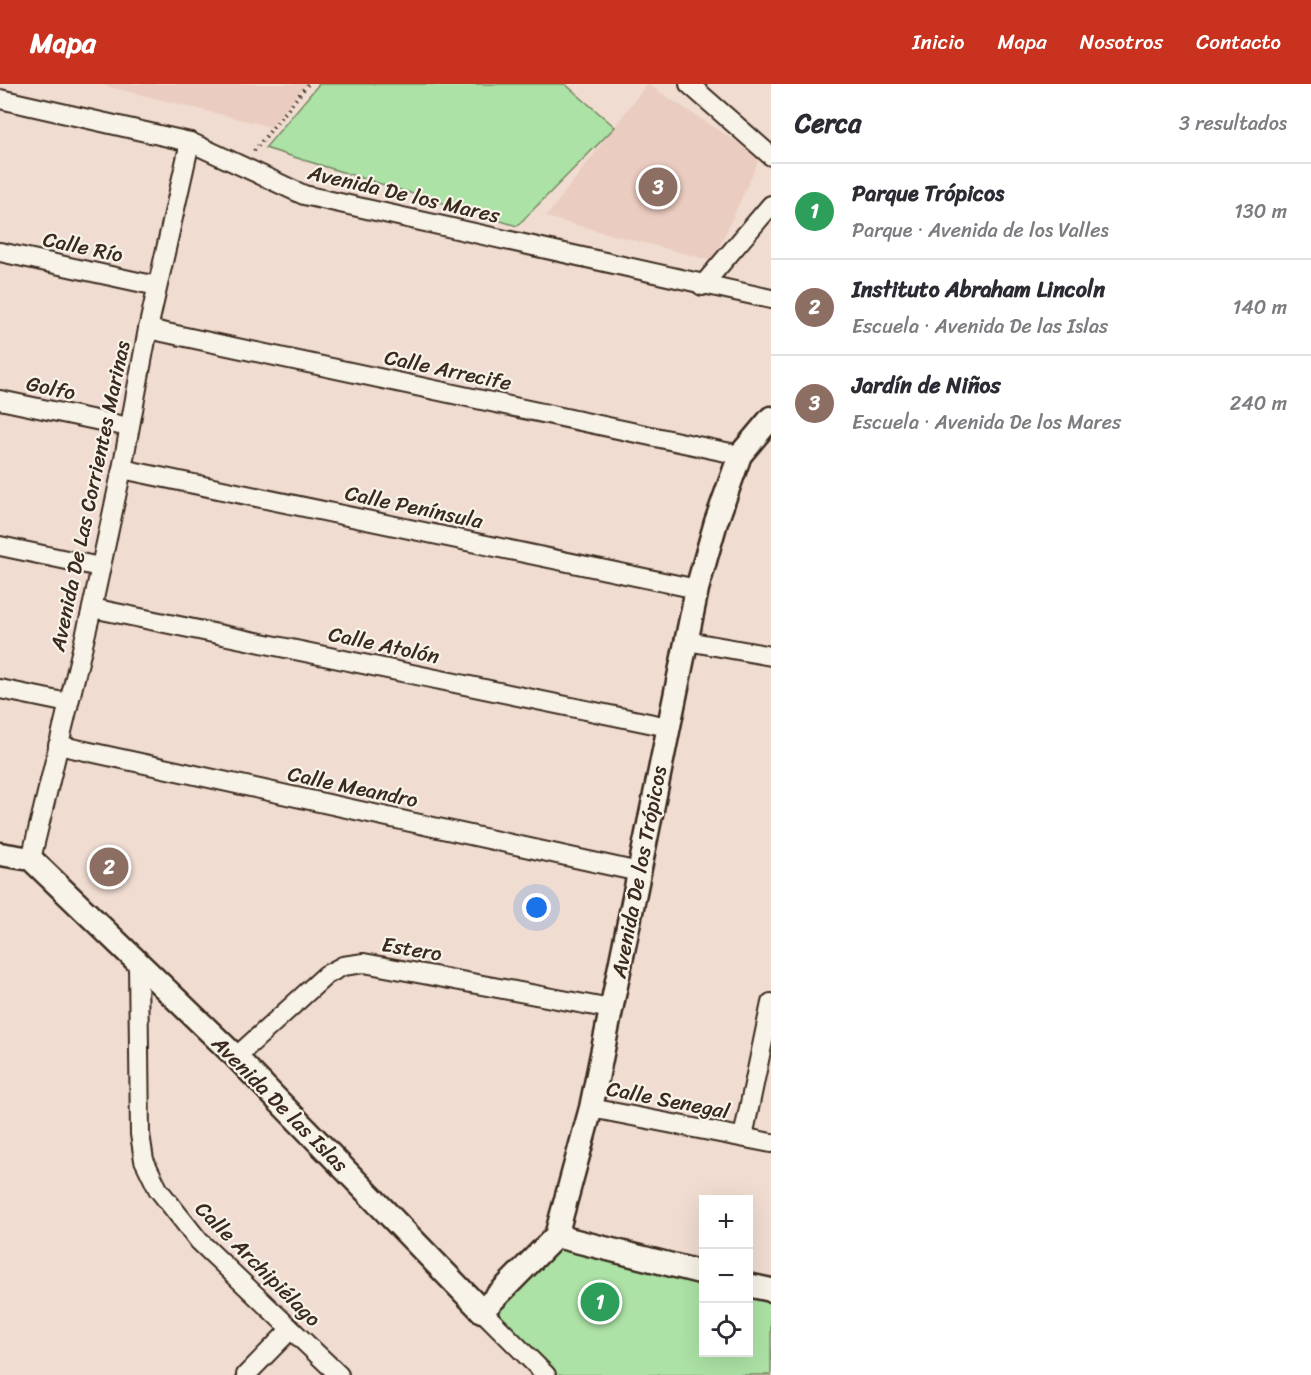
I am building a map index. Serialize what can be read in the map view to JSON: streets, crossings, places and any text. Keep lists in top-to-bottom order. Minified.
{"streets":{"street":["Avenida De los Mares","Calle Río","Calle Arrecife","Golfo","Avenida De Las Corrientes Marinas","Calle Península","Calle Atolón","Calle Meandro","Avenida De los Trópicos","Estero","Calle Senegal","Avenida De las Islas","Calle Archipiélago"]},"crossings":[["Avenida De los Mares","Avenida De Las Corrientes Marinas"],["Calle Río","Avenida De Las Corrientes Marinas"],["Calle Arrecife","Avenida De Las Corrientes Marinas"],["Calle Arrecife","Avenida De los Trópicos"],["Golfo","Avenida De Las Corrientes Marinas"],["Avenida De Las Corrientes Marinas","Calle Península"],["Avenida De Las Corrientes Marinas","Calle Atolón"],["Avenida De Las Corrientes Marinas","Calle Meandro"],["Avenida De Las Corrientes Marinas","Avenida De las Islas"],["Calle Península","Avenida De los Trópicos"],["Calle Atolón","Avenida De los Trópicos"],["Calle Meandro","Avenida De los Trópicos"],["Avenida De los Trópicos","Estero"],["Avenida De los Trópicos","Calle Senegal"],["Avenida De los Trópicos","Avenida De las Islas"],["Estero","Avenida De las Islas"],["Avenida De las Islas","Calle Archipiélago"]],"page":{"header":"Mapa","nav":["Inicio","Mapa","Nosotros","Contacto"],"heading":["Cerca","3 resultados"],"list":[{"mark":"1","name":"Parque Trópicos","note":"Parque · Avenida de los Valles","value":"130 m"},{"mark":"2","name":"Instituto Abraham Lincoln","note":"Escuela · Avenida De las Islas","value":"140 m"},{"mark":"3","name":"Jardín de Niños","note":"Escuela · Avenida De los Mares","value":"240 m"}],"pins":["3","2","1"],"map_buttons":["+","−"]}}
